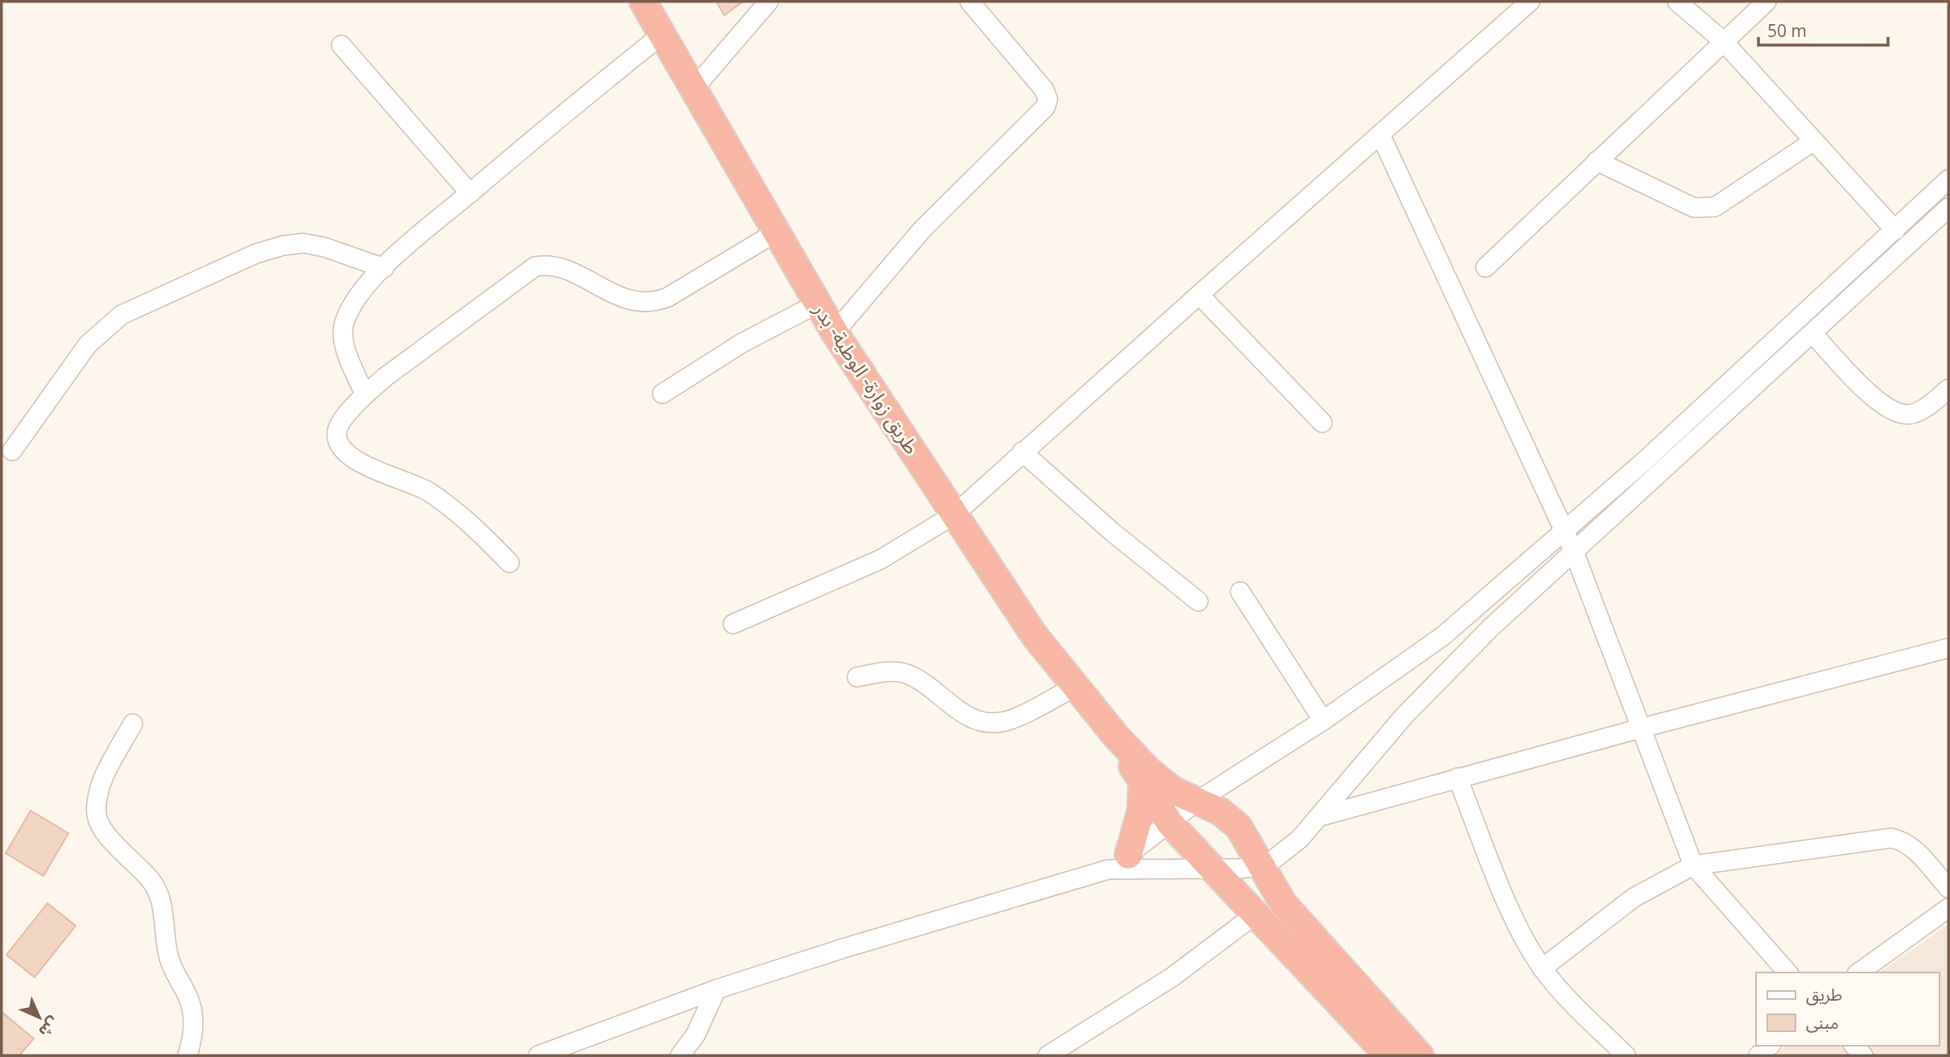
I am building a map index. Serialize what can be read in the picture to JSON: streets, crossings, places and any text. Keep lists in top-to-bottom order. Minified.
{"streets":{"highway":["طريق زوارة- الوطية- بدر"]},"legend":["طريق","مبنى"],"scale_bar":"50 m","north":"bottom right"}
